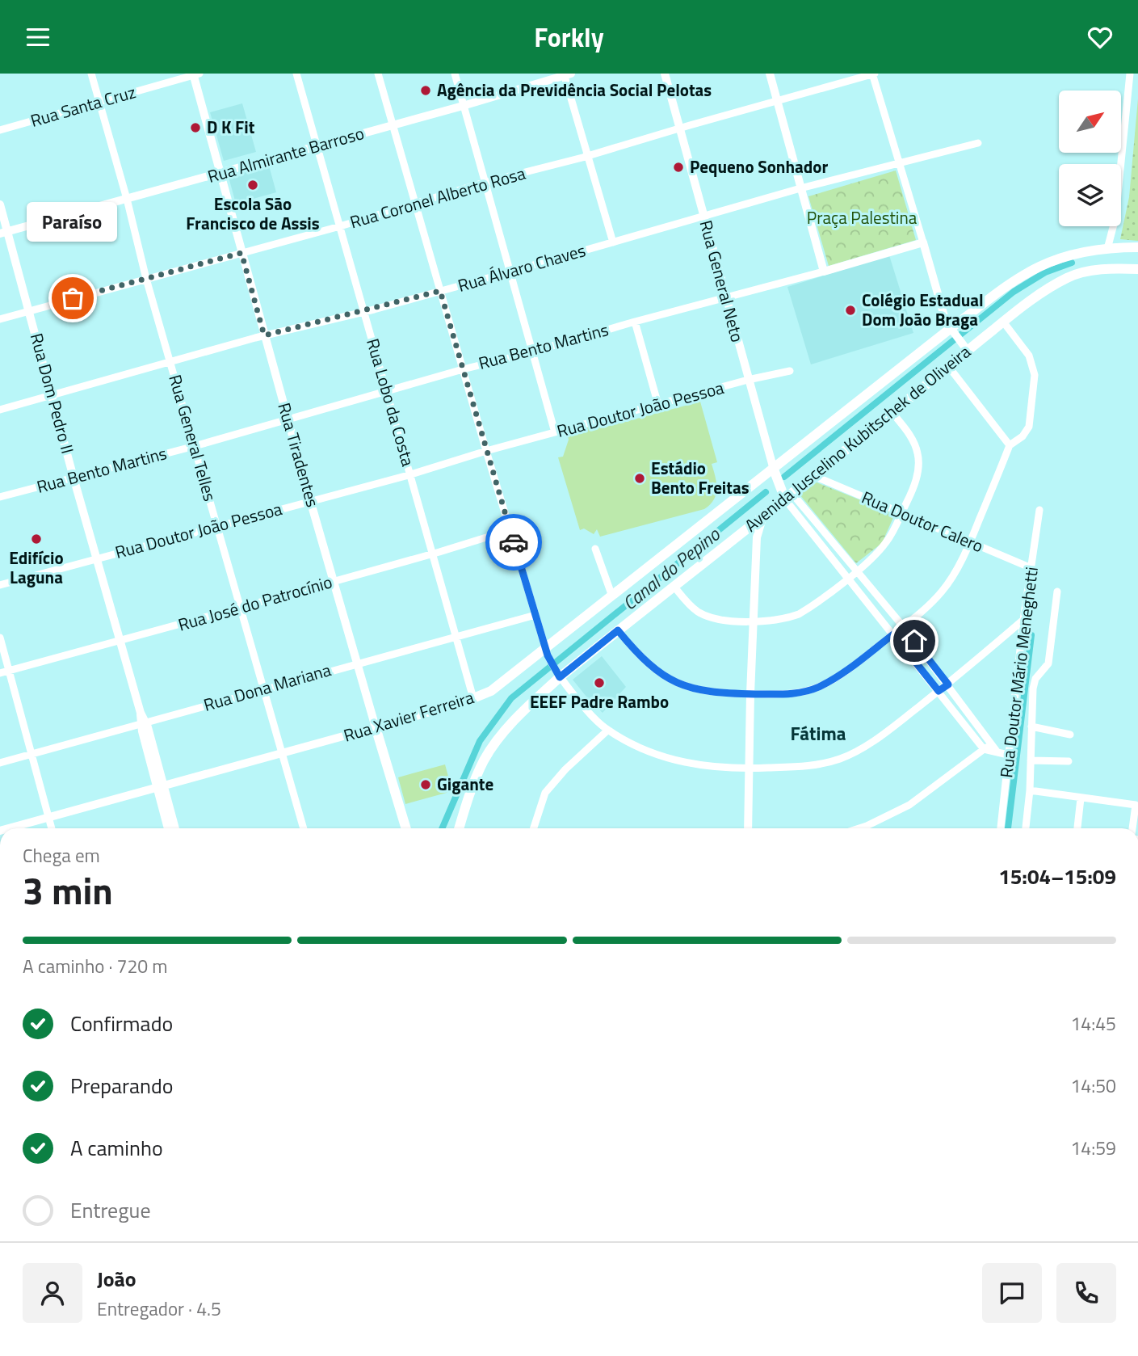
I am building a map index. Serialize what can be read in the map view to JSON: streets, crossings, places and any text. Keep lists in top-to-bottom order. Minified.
{"streets":{"main road":["Rua General Neto","Avenida Juscelino Kubitschek de Oliveira","Rua Tiradentes","Rua Xavier Ferreira"],"street":["Rua Santa Cruz","Rua Almirante Barroso","Rua Coronel Alberto Rosa","Rua Álvaro Chaves","Rua Bento Martins","Rua Dom Pedro II","Rua Lobo da Costa","Rua Doutor João Pessoa","Rua General Telles","Rua Doutor Calero","Rua José do Patrocínio","Rua Doutor Mário Meneghetti","Rua Dona Mariana"]},"crossings":[["Rua Santa Cruz","Rua General Telles"],["Rua Santa Cruz","Rua Tiradentes"],["Rua Almirante Barroso","Rua Dom Pedro II"],["Rua Almirante Barroso","Rua Lobo da Costa"],["Rua Almirante Barroso","Rua General Telles"],["Rua Almirante Barroso","Rua Tiradentes"],["Rua Coronel Alberto Rosa","Rua General Neto"],["Rua Coronel Alberto Rosa","Rua Dom Pedro II"],["Rua Coronel Alberto Rosa","Rua Lobo da Costa"],["Rua Coronel Alberto Rosa","Rua General Telles"],["Rua Coronel Alberto Rosa","Rua Tiradentes"],["Rua Álvaro Chaves","Rua General Neto"],["Rua Álvaro Chaves","Rua Dom Pedro II"],["Rua Álvaro Chaves","Rua Lobo da Costa"],["Rua Álvaro Chaves","Rua General Telles"],["Rua Álvaro Chaves","Rua Tiradentes"],["Rua General Neto","Rua Bento Martins"],["Rua General Neto","Rua Doutor João Pessoa"],["Rua General Neto","Avenida Juscelino Kubitschek de Oliveira"],["Rua General Neto","Rua Xavier Ferreira"],["Rua Bento Martins","Rua Dom Pedro II"],["Rua Bento Martins","Rua Lobo da Costa"],["Rua Bento Martins","Rua General Telles"],["Rua Bento Martins","Rua Tiradentes"],["Rua Dom Pedro II","Rua Doutor João Pessoa"],["Rua Dom Pedro II","Rua José do Patrocínio"],["Rua Dom Pedro II","Rua Dona Mariana"],["Rua Dom Pedro II","Rua Xavier Ferreira"],["Rua Lobo da Costa","Rua Doutor João Pessoa"],["Rua Lobo da Costa","Rua José do Patrocínio"],["Rua Lobo da Costa","Rua Dona Mariana"],["Rua Lobo da Costa","Rua Xavier Ferreira"],["Rua Doutor João Pessoa","Rua General Telles"],["Rua Doutor João Pessoa","Rua Tiradentes"],["Rua General Telles","Rua José do Patrocínio"],["Rua General Telles","Rua Dona Mariana"],["Rua General Telles","Rua Xavier Ferreira"],["Avenida Juscelino Kubitschek de Oliveira","Rua Doutor Calero"],["Avenida Juscelino Kubitschek de Oliveira","Rua Xavier Ferreira"],["Rua Tiradentes","Rua José do Patrocínio"],["Rua Tiradentes","Rua Dona Mariana"],["Rua Tiradentes","Rua Xavier Ferreira"],["Rua Doutor Calero","Rua Doutor Mário Meneghetti"]],"districts":["Fátima"],"water":["Canal do Pepino"],"parks":["Praça Palestina"],"places":["Agência da Previdência Social Pelotas","D K Fit","Pequeno Sonhador","Escola São Francisco de Assis","Paraíso","Colégio Estadual Dom João Braga","Estádio Bento Freitas","Edifício Laguna","EEEF Padre Rambo","Gigante"],"north":"top right","page":{"header":"Forkly","bubble":"Paraíso","heading":["3 min","Chega em","15:04–15:09"],"panel":["João","Entregador · 4.5"],"bar":"A caminho · 720 m","list":[["Confirmado","14:45"],["Preparando","14:50"],["A caminho","14:59"],"Entregue"]}}
